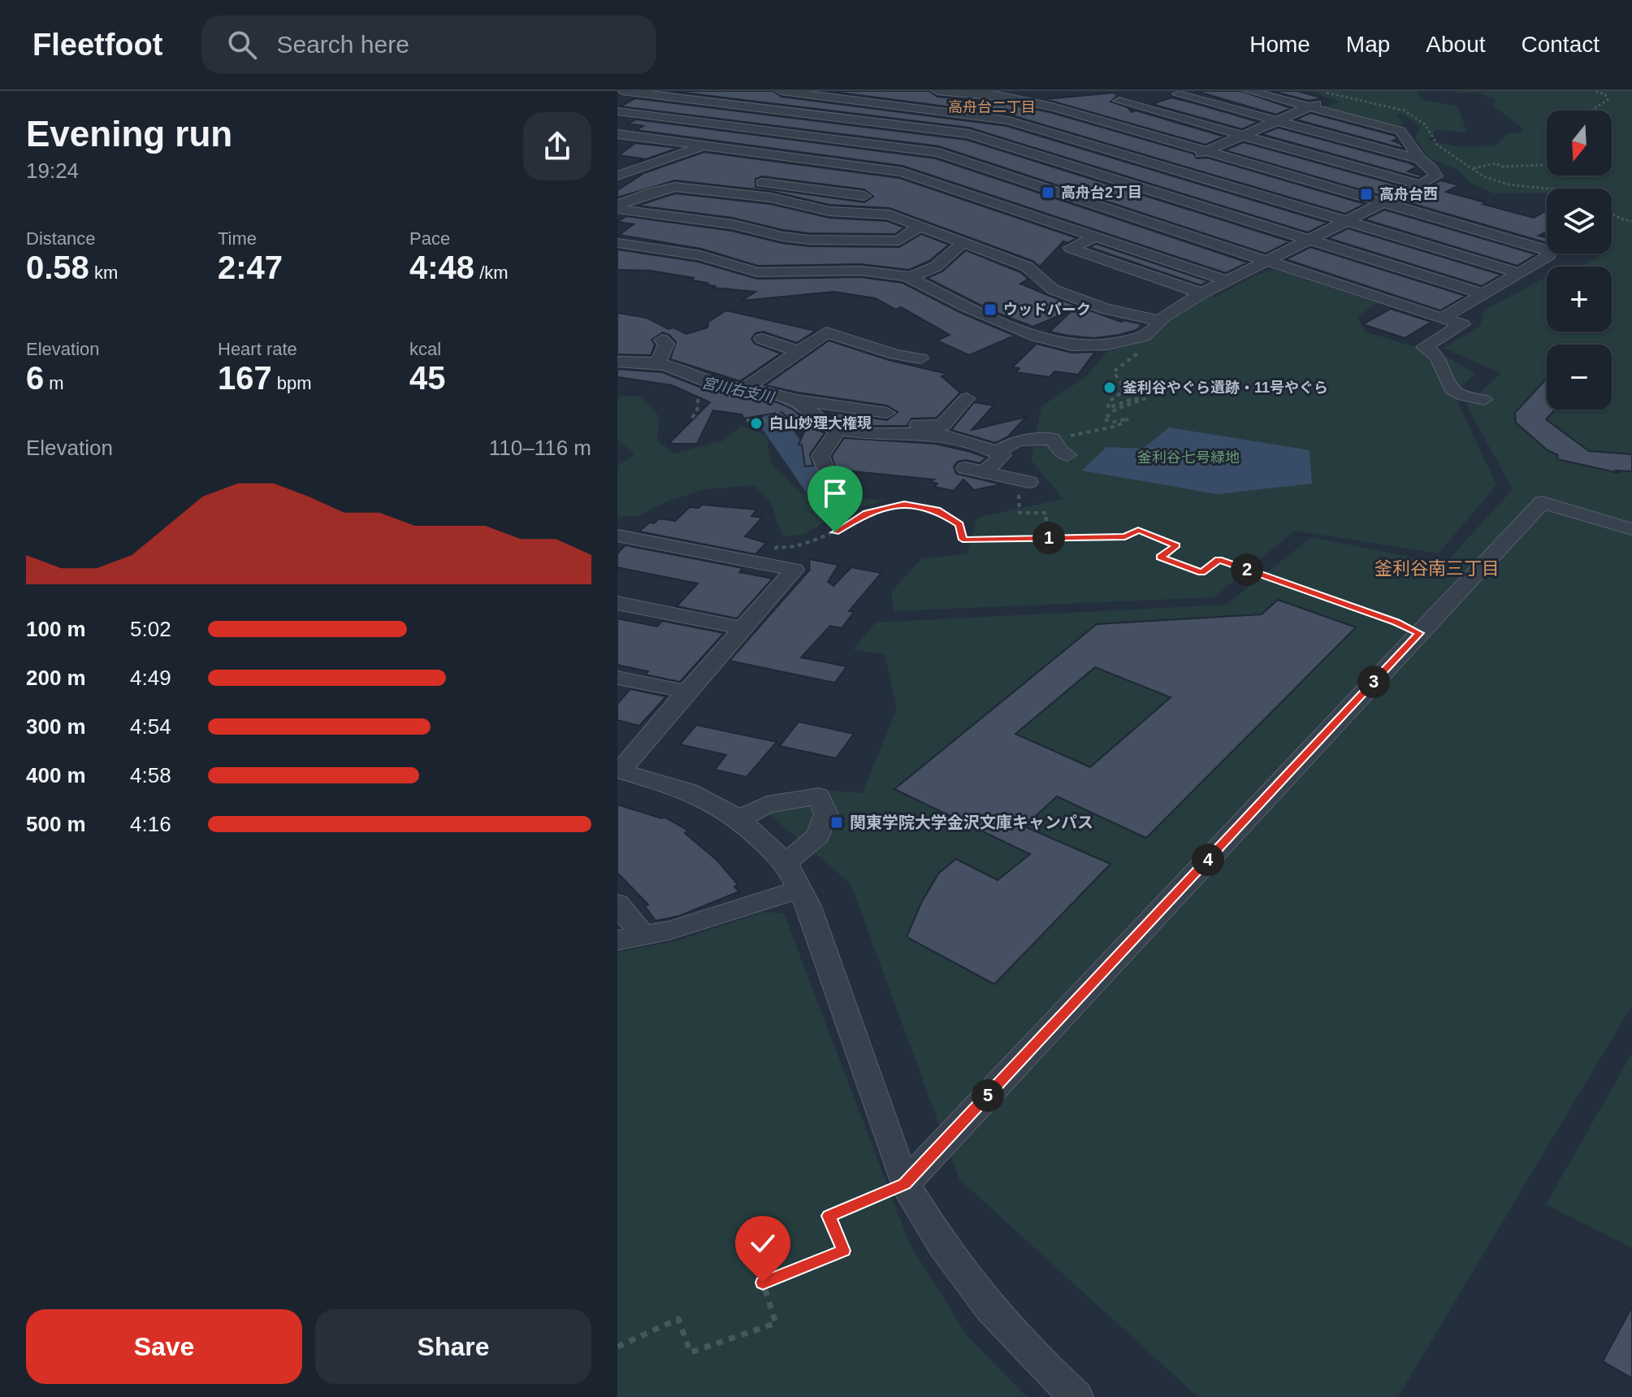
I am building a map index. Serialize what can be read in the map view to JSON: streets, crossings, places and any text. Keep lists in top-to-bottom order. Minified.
{"districts":["高舟台二丁目","釜利谷南三丁目"],"water":["宮川右支川"],"parks":["釜利谷七号緑地"],"places":{"transit":["高舟台2丁目","高舟台西","ウッドパーク","関東学院大学金沢文庫キャンパス"],"other":["釜利谷やぐら遺跡・11号やぐら","白山妙理大権現"]},"north":"bottom","page":{"header":"Fleetfoot","search":"Search here","nav":["Home","Map","About","Contact"],"heading":["Evening run","19:24"],"map_buttons":["+","−"],"stats":[["Distance","0.58 km"],["Time","2:47"],["Pace","4:48 /km"],["Elevation","6 m"],["Heart rate","167 bpm"],["kcal","45"]],"chart":["Elevation","110–116 m"],"pins":["1","2","3","4","5"],"list":[{"name":"100 m","note":"5:02"},{"name":"200 m","note":"4:49"},{"name":"300 m","note":"4:54"},{"name":"400 m","note":"4:58"},{"name":"500 m","note":"4:16"}],"buttons":["Save","Share"]}}
